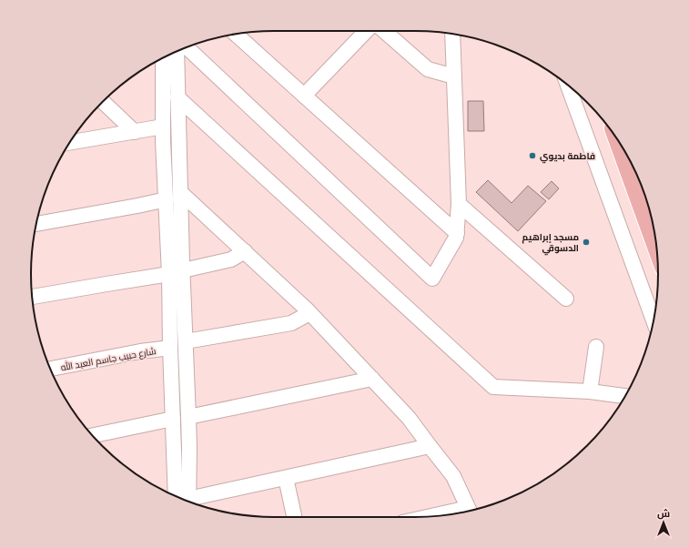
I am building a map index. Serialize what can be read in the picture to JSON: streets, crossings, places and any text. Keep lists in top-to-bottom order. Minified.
{"streets":{"street":["شارع حبيب جاسم العبد الله"]},"places":["فاطمة بديوي","مسجد إبراهيم الدسوقي"],"north":"top"}
